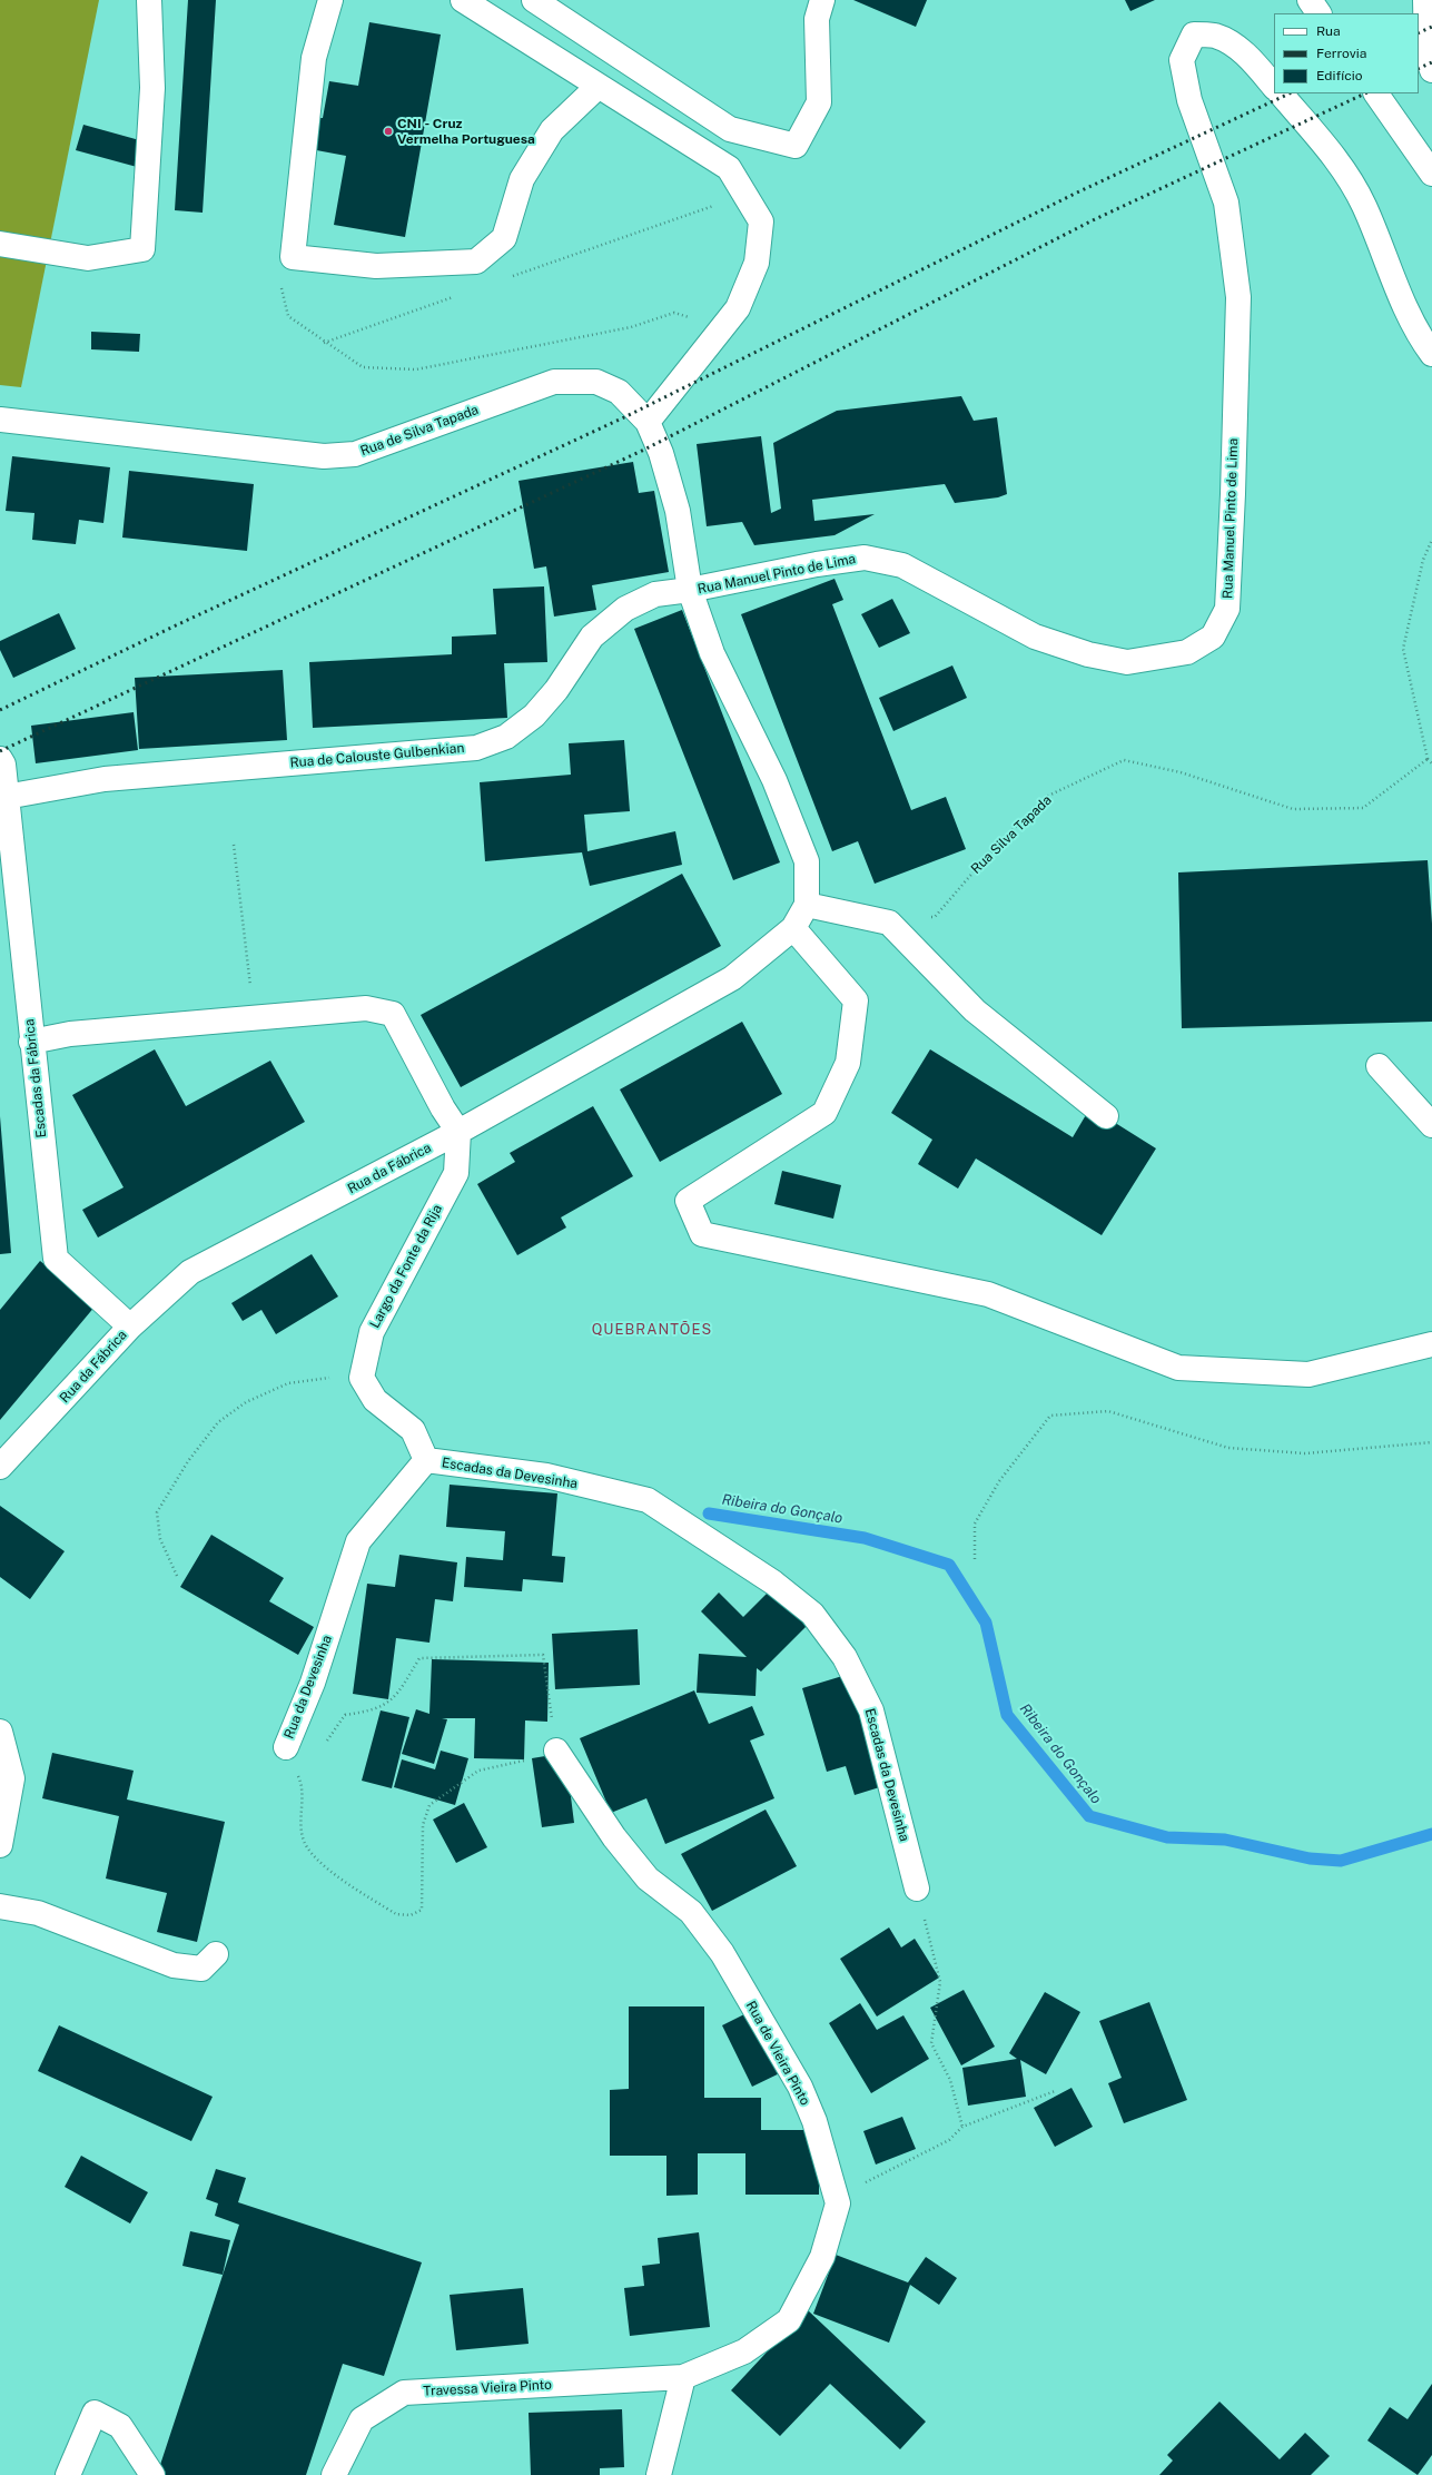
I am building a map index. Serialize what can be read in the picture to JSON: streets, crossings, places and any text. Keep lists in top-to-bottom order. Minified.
{"streets":{"street":["Rua de Silva Tapada","Rua Manuel Pinto de Lima","Rua de Calouste Gulbenkian","Escadas da Fábrica","Rua da Fábrica","Largo da Fonte da Rija","Escadas da Devesinha","Rua da Devesinha","Rua de Vieira Pinto","Travessa Vieira Pinto"],"path":["Rua Silva Tapada"]},"crossings":[["Rua de Silva Tapada","Rua Manuel Pinto de Lima"],["Rua de Silva Tapada","Rua de Calouste Gulbenkian"],["Rua Manuel Pinto de Lima","Rua de Calouste Gulbenkian"],["Rua de Calouste Gulbenkian","Escadas da Fábrica"],["Escadas da Fábrica","Rua da Fábrica"],["Rua da Fábrica","Largo da Fonte da Rija"],["Escadas da Devesinha","Rua da Devesinha"],["Rua da Devesinha","Rua de Vieira Pinto"]],"districts":["QUEBRANTÕES"],"water":["Ribeira do Gonçalo"],"places":["CNI - Cruz Vermelha Portuguesa"],"legend":["Rua","Ferrovia","Edifício"]}
